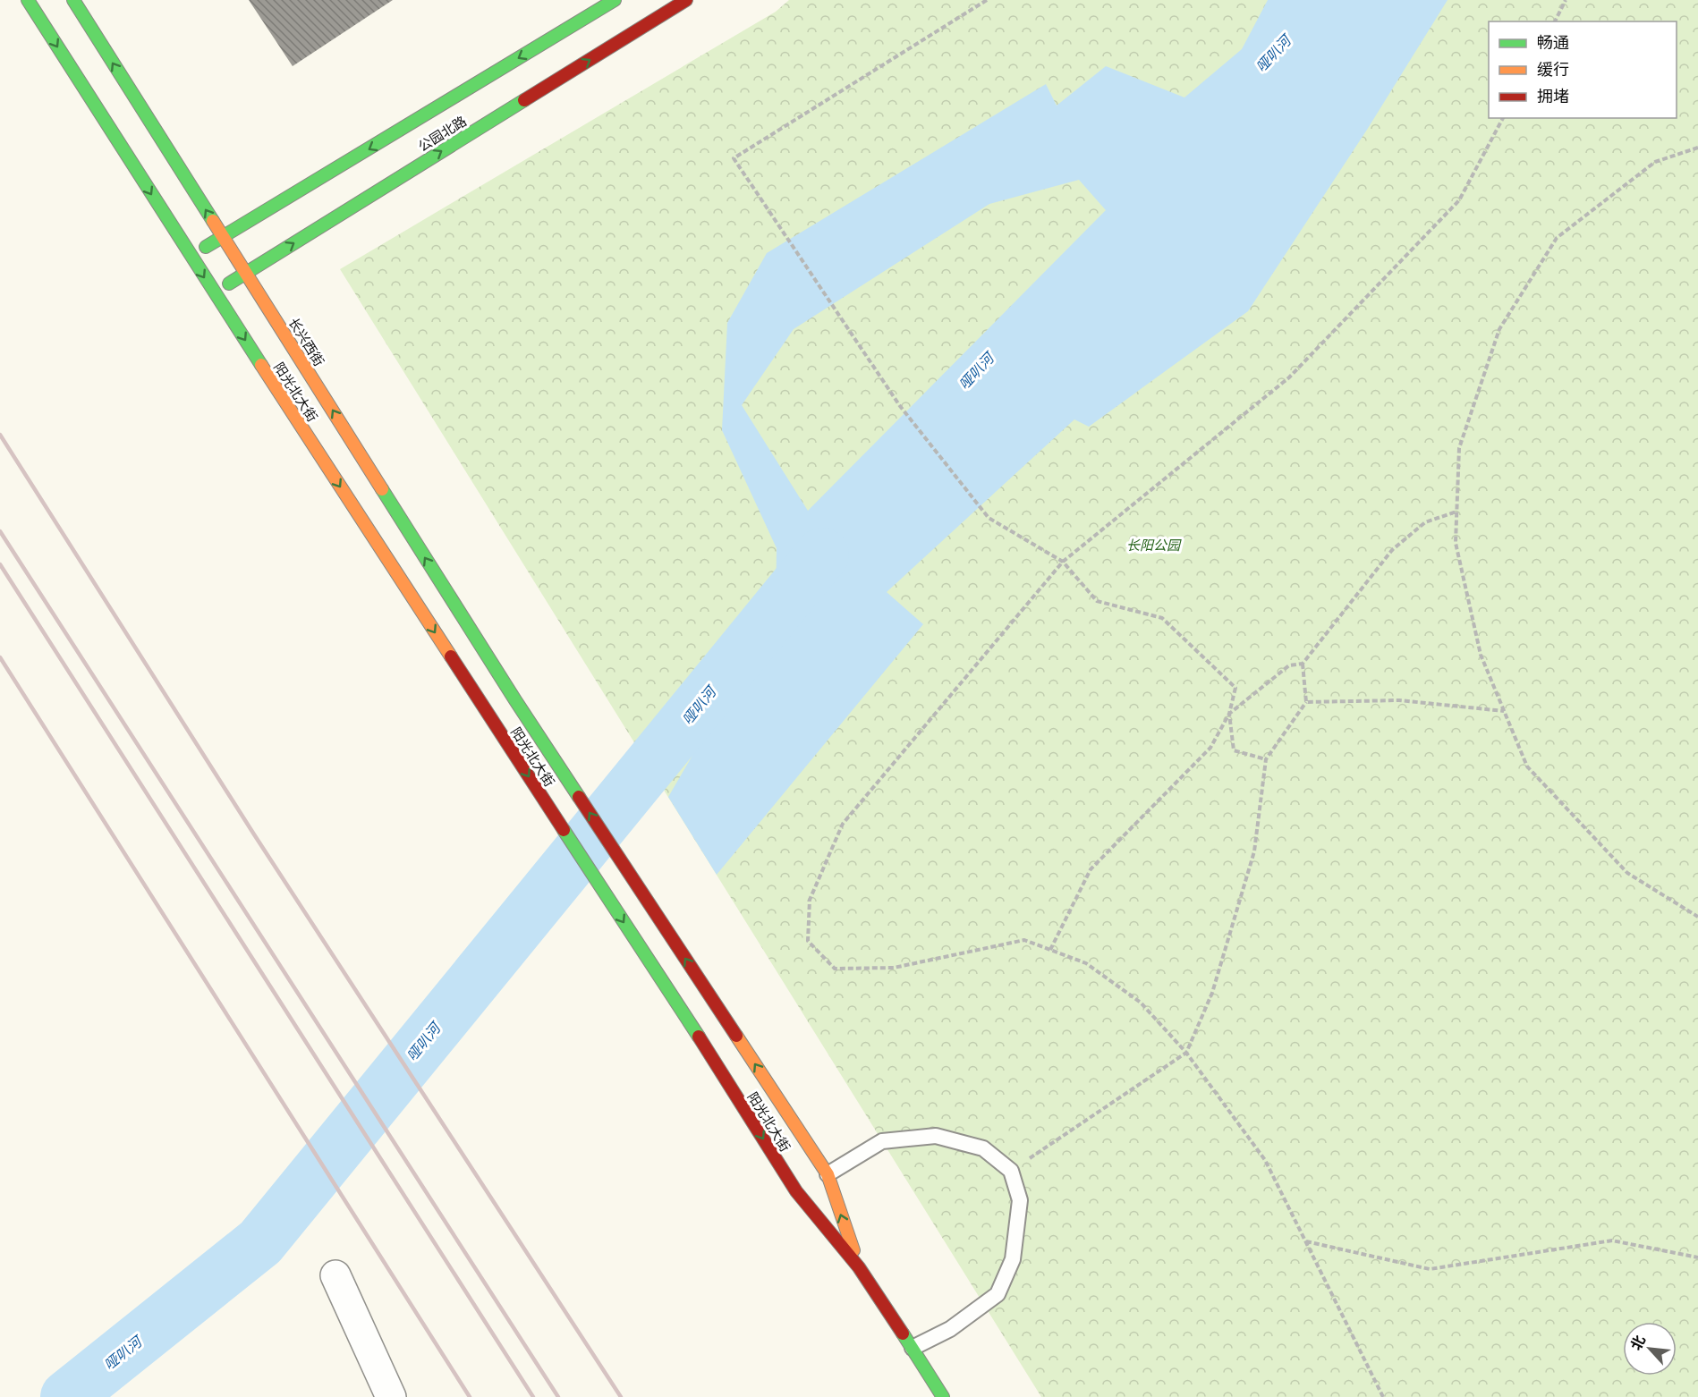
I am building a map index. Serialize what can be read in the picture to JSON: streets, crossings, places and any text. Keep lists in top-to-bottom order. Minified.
{"streets":{"street":["公园北路","长兴西街","阳光北大街"]},"crossings":[["公园北路","长兴西街"],["公园北路","阳光北大街"],["长兴西街","阳光北大街"]],"water":["哑叭河"],"parks":["长阳公园"],"legend":["畅通","缓行","拥堵"],"north":"top left"}
